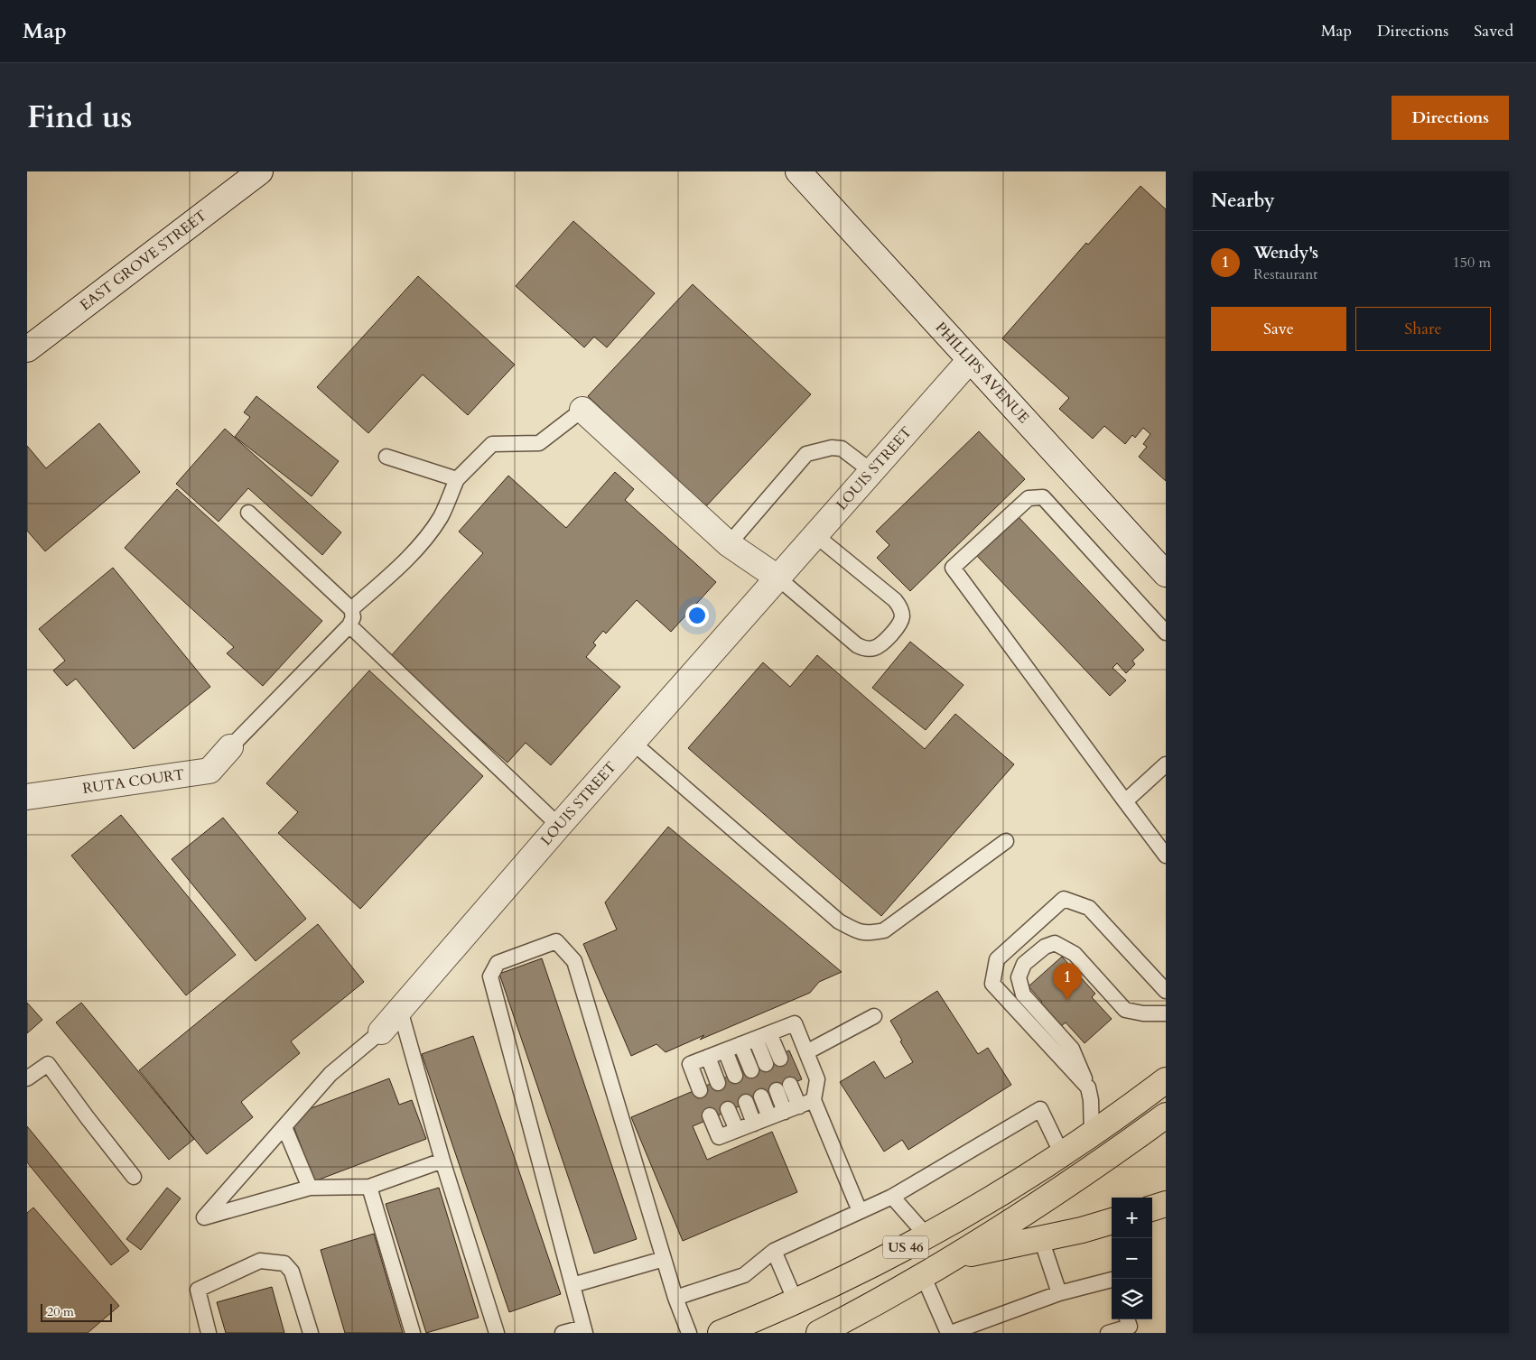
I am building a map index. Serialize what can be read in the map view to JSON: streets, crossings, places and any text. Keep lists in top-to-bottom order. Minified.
{"streets":{"highway":["US 46"],"street":["EAST GROVE STREET","PHILLIPS AVENUE","LOUIS STREET","RUTA COURT"]},"crossings":[["PHILLIPS AVENUE","LOUIS STREET"]],"scale_bar":"20 m","page":{"header":"Map","nav":["Map","Directions","Saved"],"title":"Find us","buttons":["Directions",["Save","Share"]],"heading":"Nearby","list":[{"mark":"1","name":"Wendy's","note":"Restaurant","value":"150 m"}],"pins":"1","map_buttons":["+","−"],"scale":"20 m"}}
